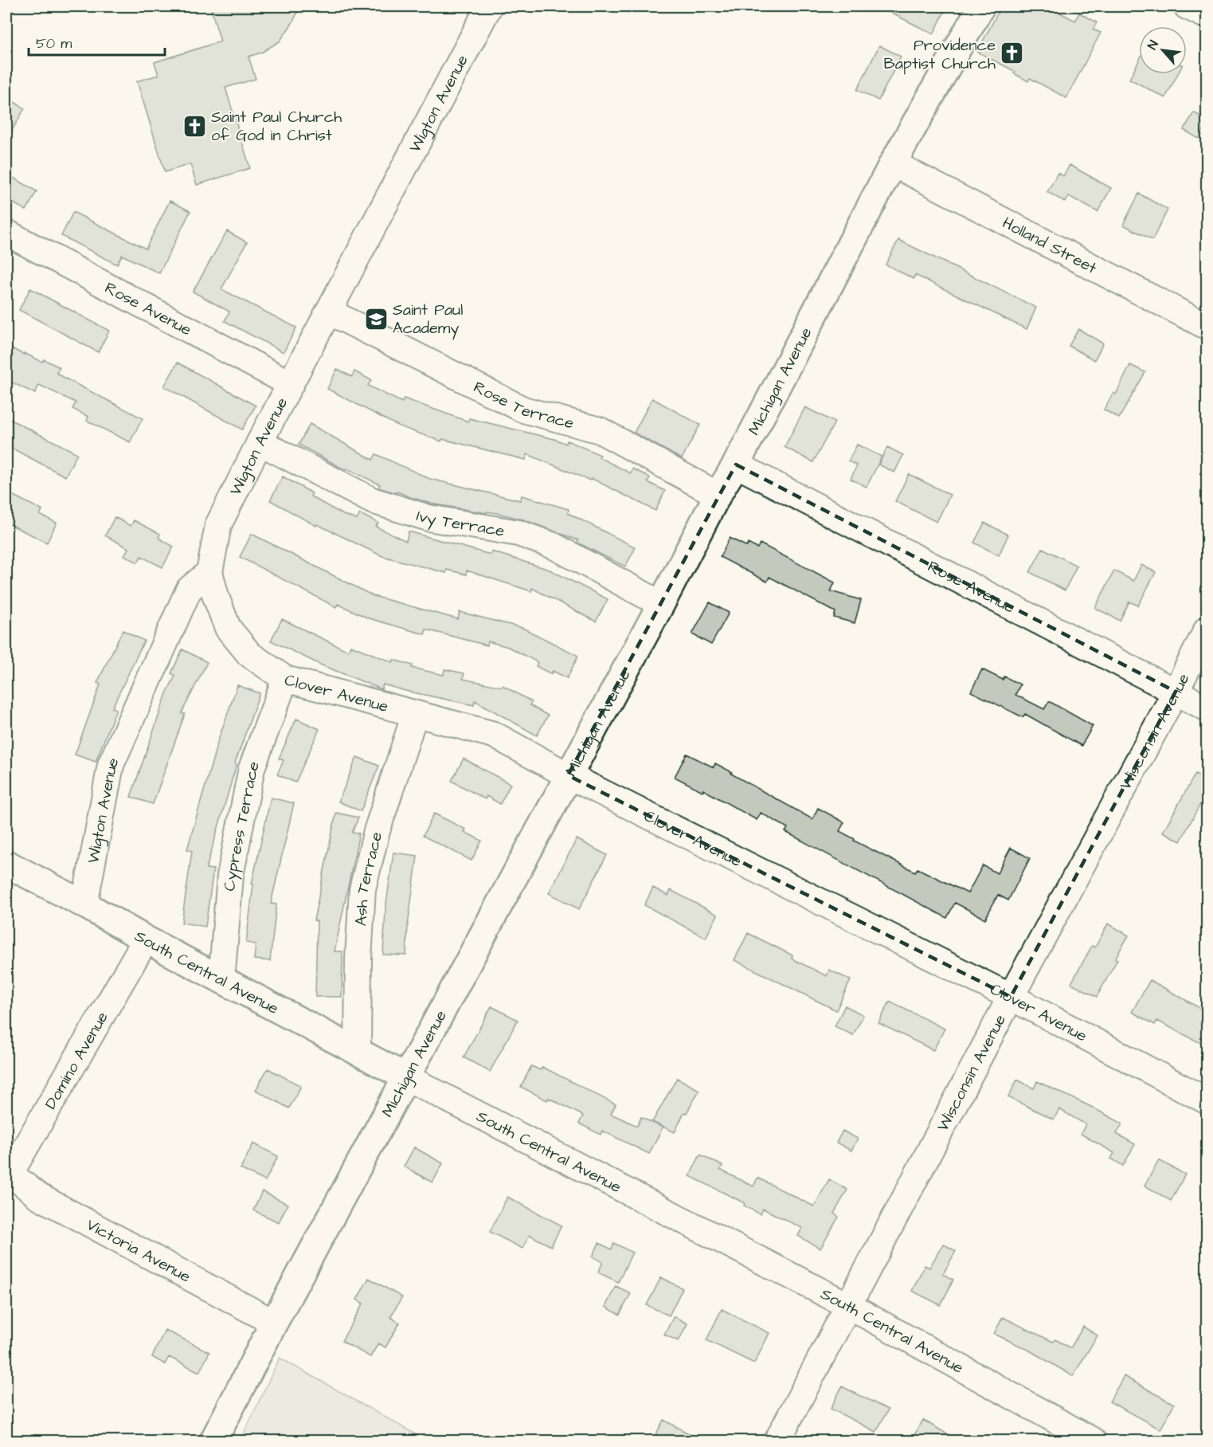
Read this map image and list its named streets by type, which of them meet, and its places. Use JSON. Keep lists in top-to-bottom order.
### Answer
{
  "streets": {
    "main road": ["Michigan Avenue", "South Central Avenue"],
    "street": [
      "Wigton Avenue",
      "Holland Street",
      "Rose Avenue",
      "Rose Terrace",
      "Ivy Terrace",
      "Clover Avenue",
      "Wisconsin Avenue",
      "Cypress Terrace",
      "Ash Terrace",
      "Domino Avenue",
      "Victoria Avenue"
    ]
  },
  "crossings": [
    ["Wigton Avenue", "Rose Avenue"],
    ["Wigton Avenue", "Rose Terrace"],
    ["Wigton Avenue", "Ivy Terrace"],
    ["Wigton Avenue", "Clover Avenue"],
    ["Wigton Avenue", "South Central Avenue"],
    ["Holland Street", "Michigan Avenue"],
    ["Rose Avenue", "Michigan Avenue"],
    ["Rose Avenue", "Wisconsin Avenue"],
    ["Michigan Avenue", "Rose Terrace"],
    ["Michigan Avenue", "Ivy Terrace"],
    ["Michigan Avenue", "Clover Avenue"],
    ["Michigan Avenue", "South Central Avenue"],
    ["Michigan Avenue", "Victoria Avenue"],
    ["Clover Avenue", "Wisconsin Avenue"],
    ["Clover Avenue", "Cypress Terrace"],
    ["Clover Avenue", "Ash Terrace"],
    ["Wisconsin Avenue", "South Central Avenue"],
    ["Cypress Terrace", "South Central Avenue"],
    ["Ash Terrace", "South Central Avenue"],
    ["South Central Avenue", "Domino Avenue"],
    ["Domino Avenue", "Victoria Avenue"]
  ],
  "places": {
    "church": ["Providence Baptist Church", "Saint Paul Church of God in Christ"],
    "school or university": ["Saint Paul Academy"]
  },
  "scale_bar": "50 m",
  "north": "top left"
}
